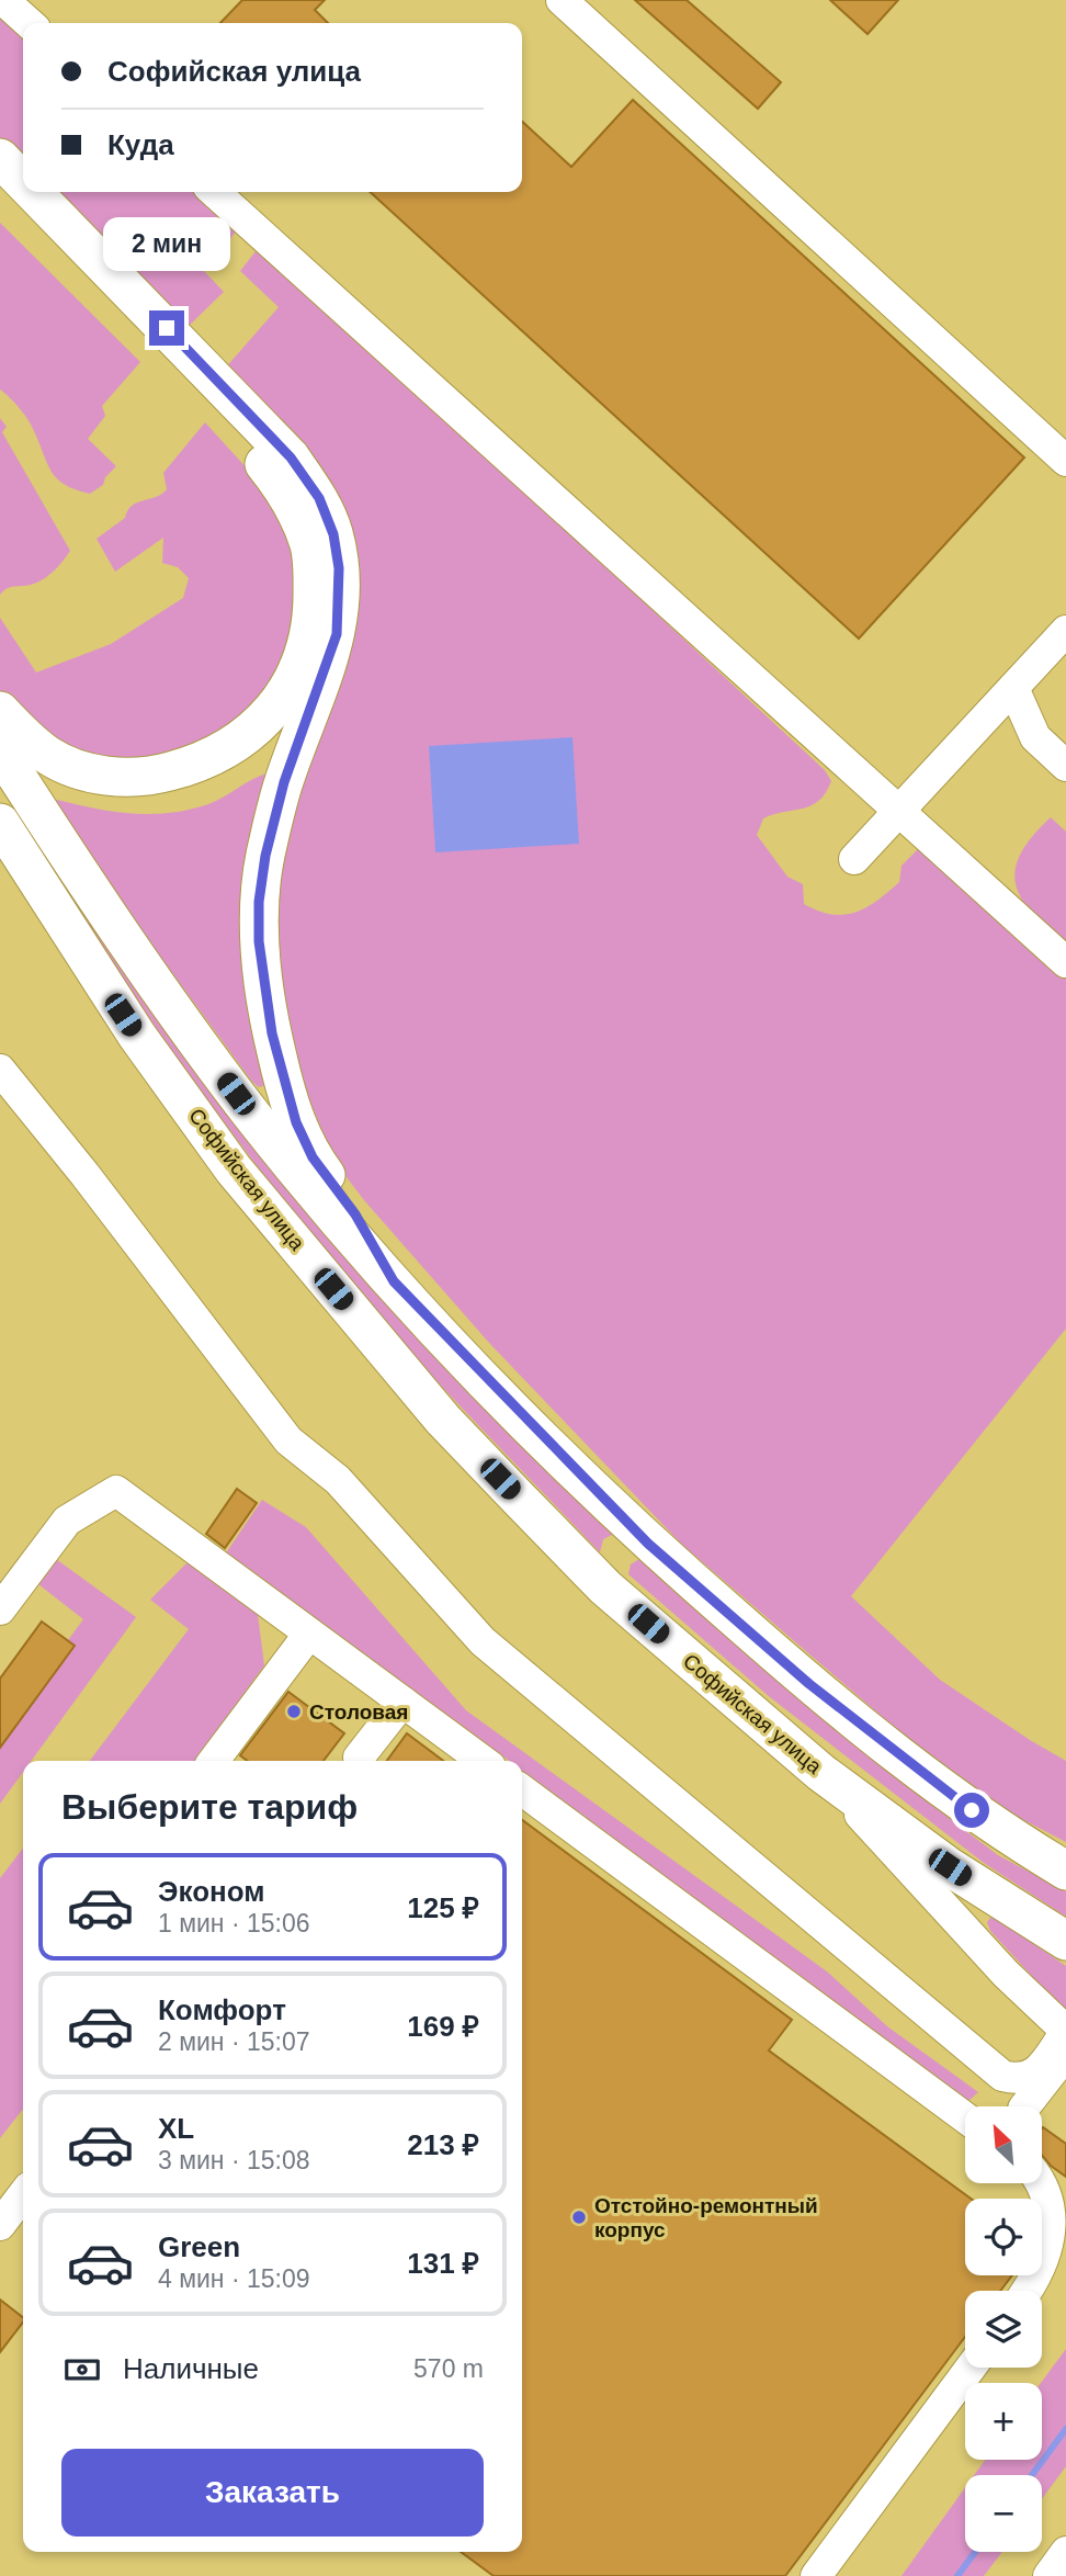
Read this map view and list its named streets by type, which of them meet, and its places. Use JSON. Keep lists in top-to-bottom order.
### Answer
{
  "streets": {
    "main road": ["Софийская улица"]
  },
  "places": ["Столовая", "Отстойно-ремонтный корпус"],
  "north": "top left",
  "page": {
    "banner": ["Софийская улица", "Куда"],
    "bubble": "2 мин",
    "heading": "Выберите тариф",
    "list": [
      {
        "name": "Эконом",
        "note": "1 мин · 15:06",
        "value": "125 ₽"
      },
      {
        "name": "Комфорт",
        "note": "2 мин · 15:07",
        "value": "169 ₽"
      },
      {
        "name": "XL",
        "note": "3 мин · 15:08",
        "value": "213 ₽"
      },
      {
        "name": "Green",
        "note": "4 мин · 15:09",
        "value": "131 ₽"
      }
    ],
    "map_buttons": ["+", "−"],
    "pay": ["Наличные", "570 m"],
    "buttons": "Заказать"
  }
}
